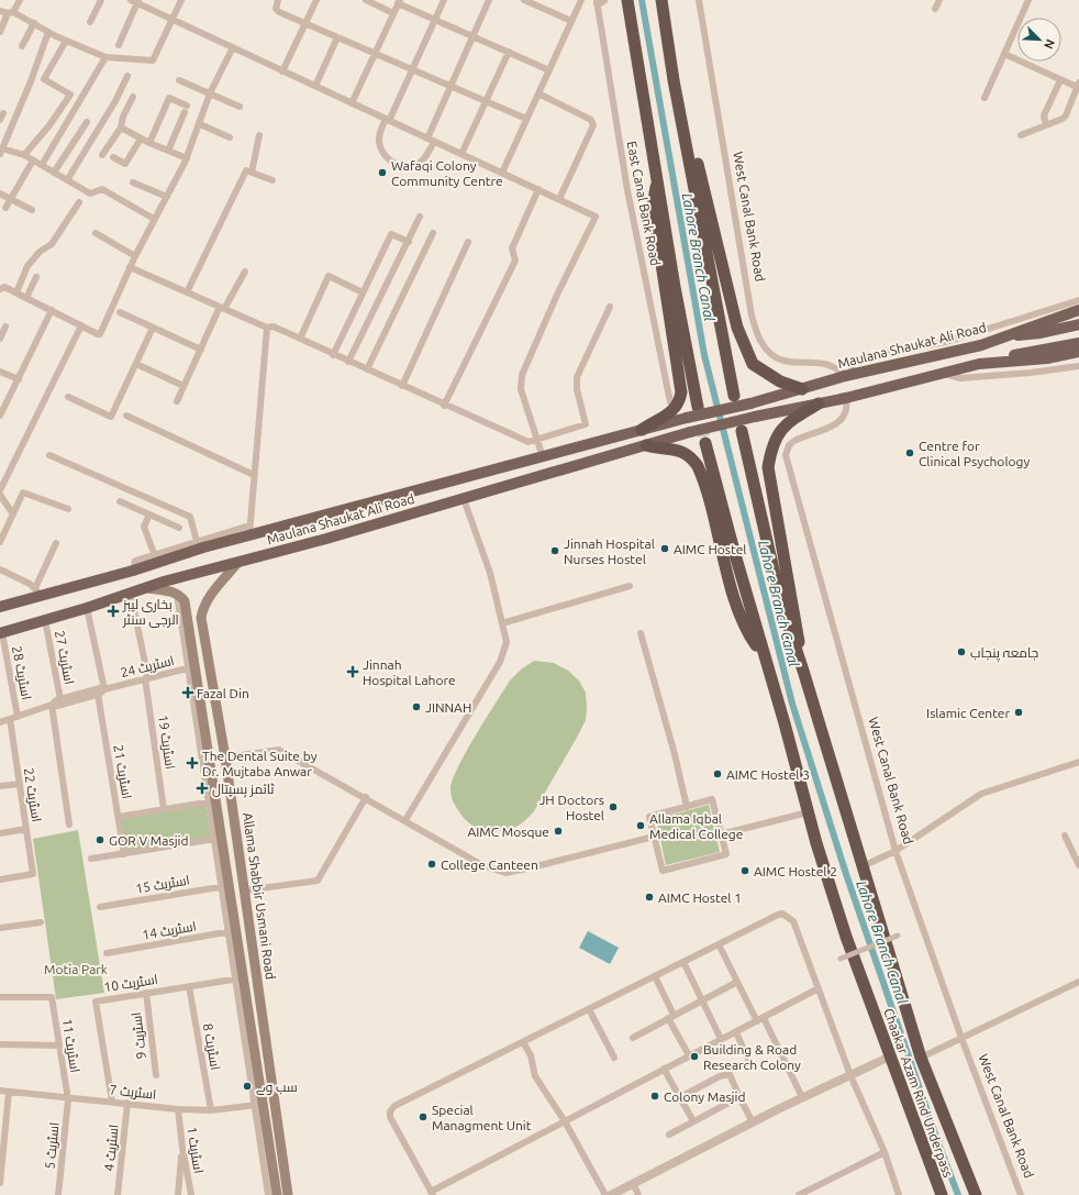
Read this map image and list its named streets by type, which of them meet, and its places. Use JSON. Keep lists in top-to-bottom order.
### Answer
{
  "streets": {
    "highway": ["Chaakar Azam Rind Underpass"],
    "main road": ["Maulana Shaukat Ali Road", "Allama Shabbir Usmani Road"],
    "street": [
      "East Canal Bank Road",
      "West Canal Bank Road",
      "اسٹریٹ 27",
      "اسٹریٹ 24",
      "اسٹریٹ 28",
      "اسٹریٹ 19",
      "اسٹریٹ 21",
      "اسٹریٹ 22",
      "اسٹریٹ 15",
      "اسٹریٹ 14",
      "اسٹریٹ 10",
      "اسٹریٹ 9",
      "اسٹریٹ 11",
      "اسٹریٹ 8",
      "اسٹریٹ 7",
      "اسٹریٹ 5",
      "اسٹریٹ 4",
      "اسٹریٹ 1"
    ]
  },
  "crossings": [
    ["West Canal Bank Road", "Maulana Shaukat Ali Road"],
    ["Maulana Shaukat Ali Road", "اسٹریٹ 27"],
    ["Maulana Shaukat Ali Road", "اسٹریٹ 28"],
    ["Maulana Shaukat Ali Road", "اسٹریٹ 19"],
    ["Maulana Shaukat Ali Road", "Allama Shabbir Usmani Road"],
    ["اسٹریٹ 27", "اسٹریٹ 24"],
    ["اسٹریٹ 24", "اسٹریٹ 28"],
    ["اسٹریٹ 24", "اسٹریٹ 19"],
    ["اسٹریٹ 24", "اسٹریٹ 21"],
    ["اسٹریٹ 24", "اسٹریٹ 22"],
    ["اسٹریٹ 24", "Allama Shabbir Usmani Road"],
    ["اسٹریٹ 15", "Allama Shabbir Usmani Road"],
    ["Allama Shabbir Usmani Road", "اسٹریٹ 14"],
    ["Allama Shabbir Usmani Road", "اسٹریٹ 10"],
    ["Allama Shabbir Usmani Road", "اسٹریٹ 7"],
    ["اسٹریٹ 10", "اسٹریٹ 9"],
    ["اسٹریٹ 10", "اسٹریٹ 8"],
    ["اسٹریٹ 10", "اسٹریٹ 7"],
    ["اسٹریٹ 11", "اسٹریٹ 7"],
    ["اسٹریٹ 11", "اسٹریٹ 5"],
    ["اسٹریٹ 8", "اسٹریٹ 7"],
    ["اسٹریٹ 7", "اسٹریٹ 5"],
    ["اسٹریٹ 7", "اسٹریٹ 4"],
    ["اسٹریٹ 7", "اسٹریٹ 1"]
  ],
  "water": ["Lahore Branch Canal"],
  "parks": ["Motia Park"],
  "places": {
    "other": [
      "Wafaqi Colony Community Centre",
      "Centre for Clinical Psychology",
      "AIMC Hostel",
      "Jinnah Hospital Nurses Hostel",
      "جامعہ پنجاب",
      "JINNAH",
      "Islamic Center",
      "AIMC Hostel 3",
      "JH Doctors Hostel",
      "Allama Iqbal Medical College",
      "AIMC Mosque",
      "GOR V Masjid",
      "College Canteen",
      "AIMC Hostel 2",
      "AIMC Hostel 1",
      "Building & Road Research Colony",
      "سب وے",
      "Colony Masjid",
      "Special Managment Unit"
    ],
    "health": [
      "بخاری لیبز الرجی سنٹر",
      "Jinnah Hospital Lahore",
      "Fazal Din",
      "The Dental Suite by Dr. Mujtaba Anwar",
      "ٹائمز ہسپتال"
    ]
  },
  "north": "bottom right"
}
